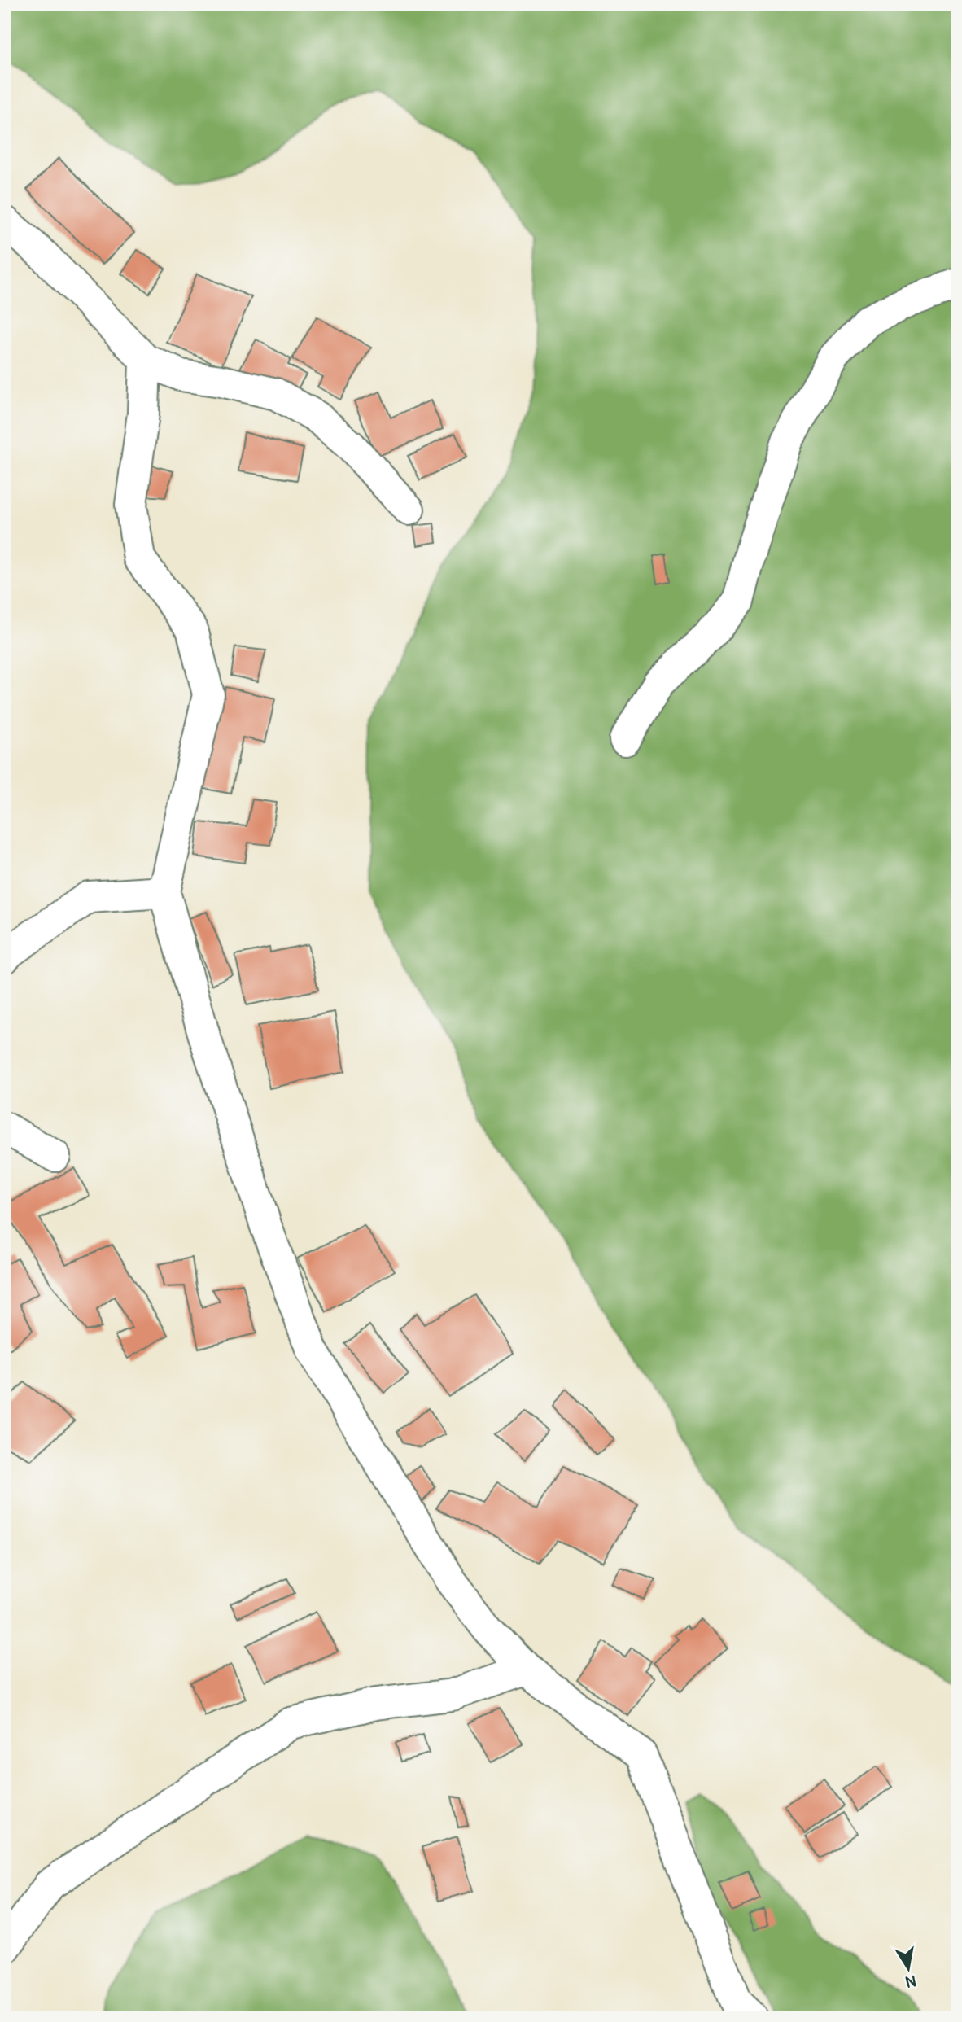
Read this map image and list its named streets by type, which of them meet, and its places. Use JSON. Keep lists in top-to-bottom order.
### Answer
{
  "north": "bottom"
}
